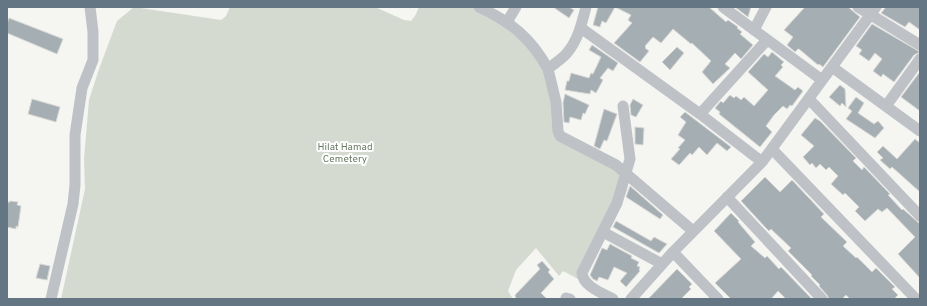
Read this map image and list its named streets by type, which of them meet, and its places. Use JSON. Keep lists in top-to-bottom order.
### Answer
{
  "parks": ["Hilat Hamad Cemetery"]
}
